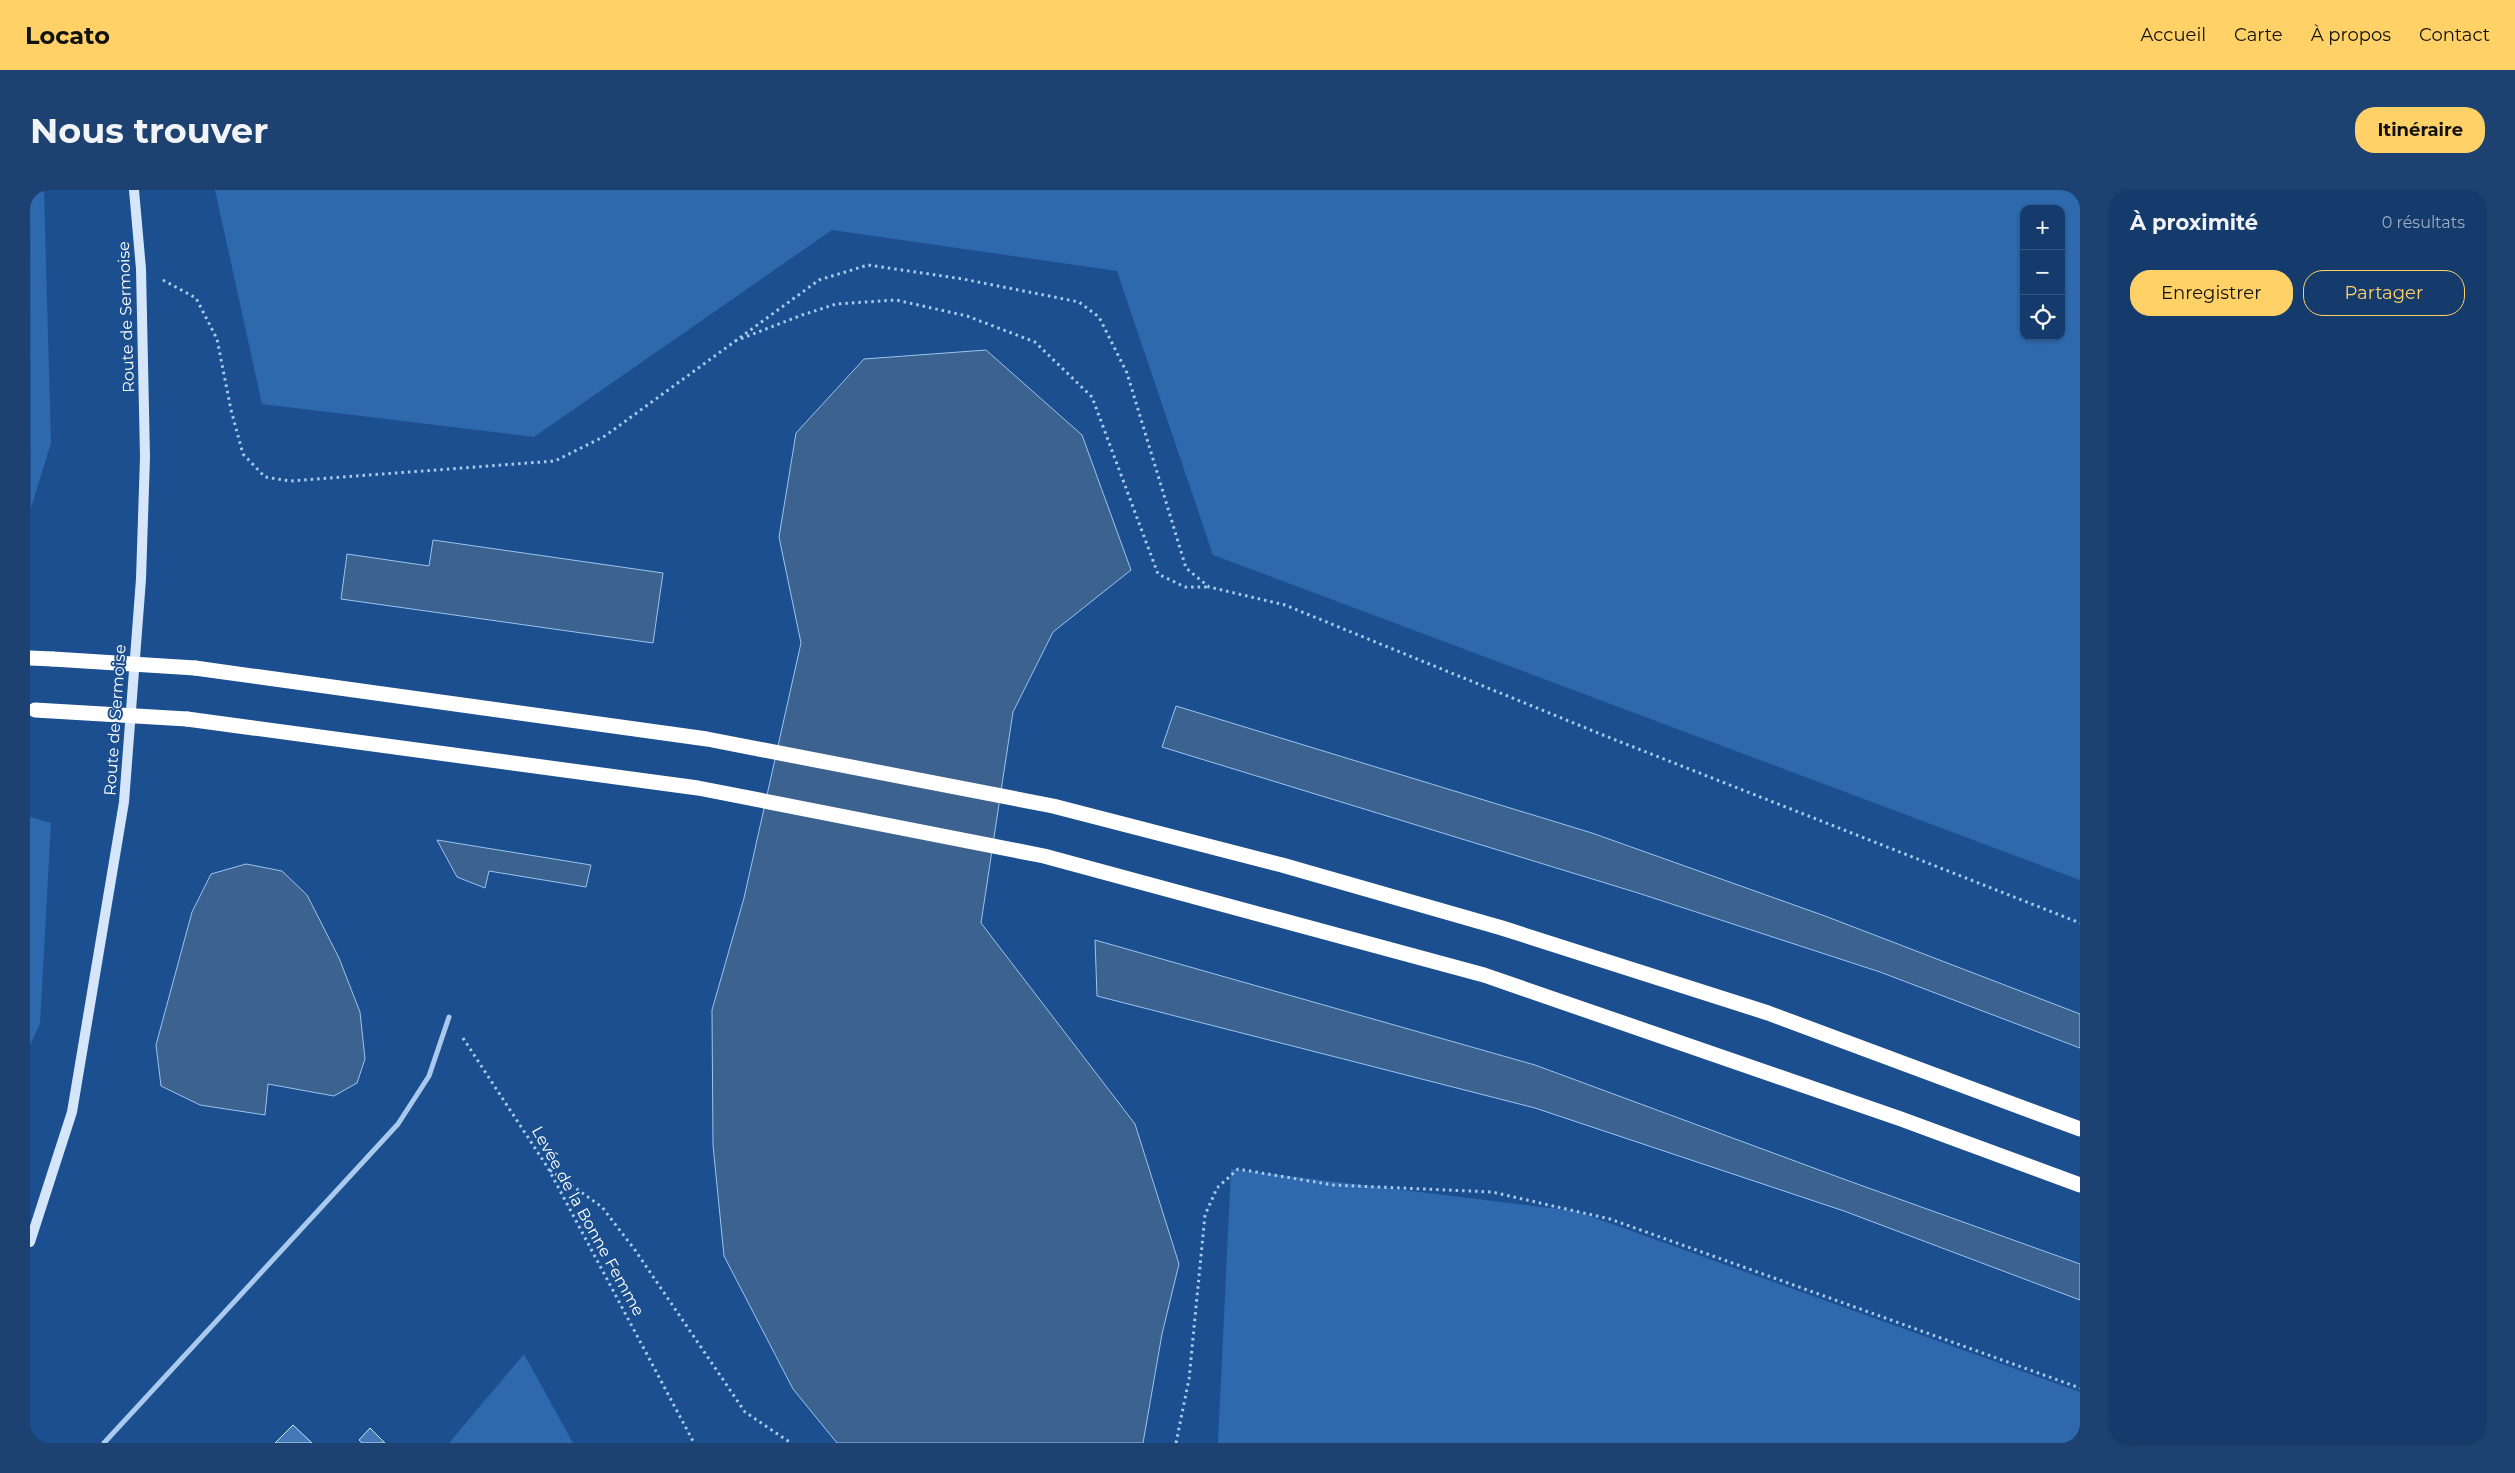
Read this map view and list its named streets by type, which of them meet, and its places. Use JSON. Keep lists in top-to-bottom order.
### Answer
{
  "streets": {
    "main road": ["Route de Sermoise"],
    "path": ["Levée de la Bonne Femme"]
  },
  "page": {
    "header": "Locato",
    "nav": [
      "Accueil",
      "Carte",
      "À propos",
      "Contact"
    ],
    "buttons": [
      "Itinéraire",
      ["Enregistrer", "Partager"]
    ],
    "title": "Nous trouver",
    "heading": ["À proximité", "0 résultats"],
    "map_buttons": ["+", "−"]
  }
}
